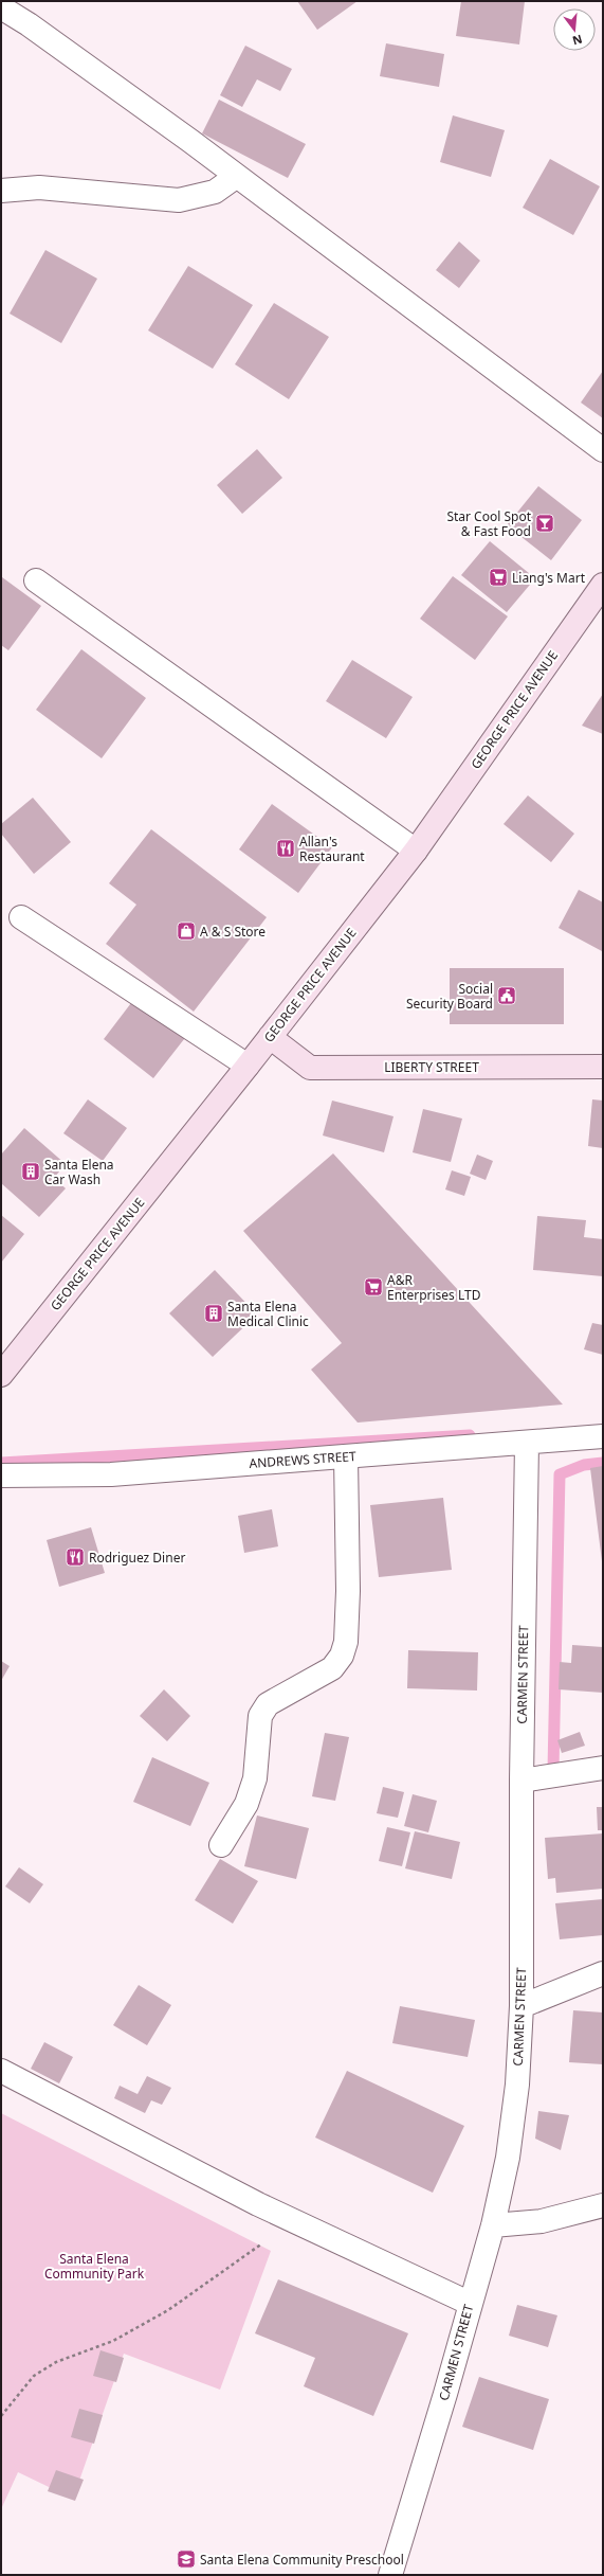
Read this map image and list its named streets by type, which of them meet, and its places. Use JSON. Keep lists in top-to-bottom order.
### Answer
{
  "streets": {
    "main road": ["GEORGE PRICE AVENUE", "LIBERTY STREET"],
    "street": ["ANDREWS STREET", "CARMEN STREET"]
  },
  "crossings": [
    ["GEORGE PRICE AVENUE", "LIBERTY STREET"],
    ["ANDREWS STREET", "CARMEN STREET"]
  ],
  "parks": ["Santa Elena Community Park"],
  "places": {
    "bar": ["Star Cool Spot & Fast Food"],
    "supermarket": ["Liang's Mart", "A&R Enterprises LTD"],
    "restaurant": ["Allan's Restaurant", "Rodriguez Diner"],
    "shop": ["A & S Store"],
    "public building": ["Social Security Board"],
    "building": ["Santa Elena Car Wash", "Santa Elena Medical Clinic"],
    "school or university": ["Santa Elena Community Preschool"]
  },
  "north": "bottom"
}
